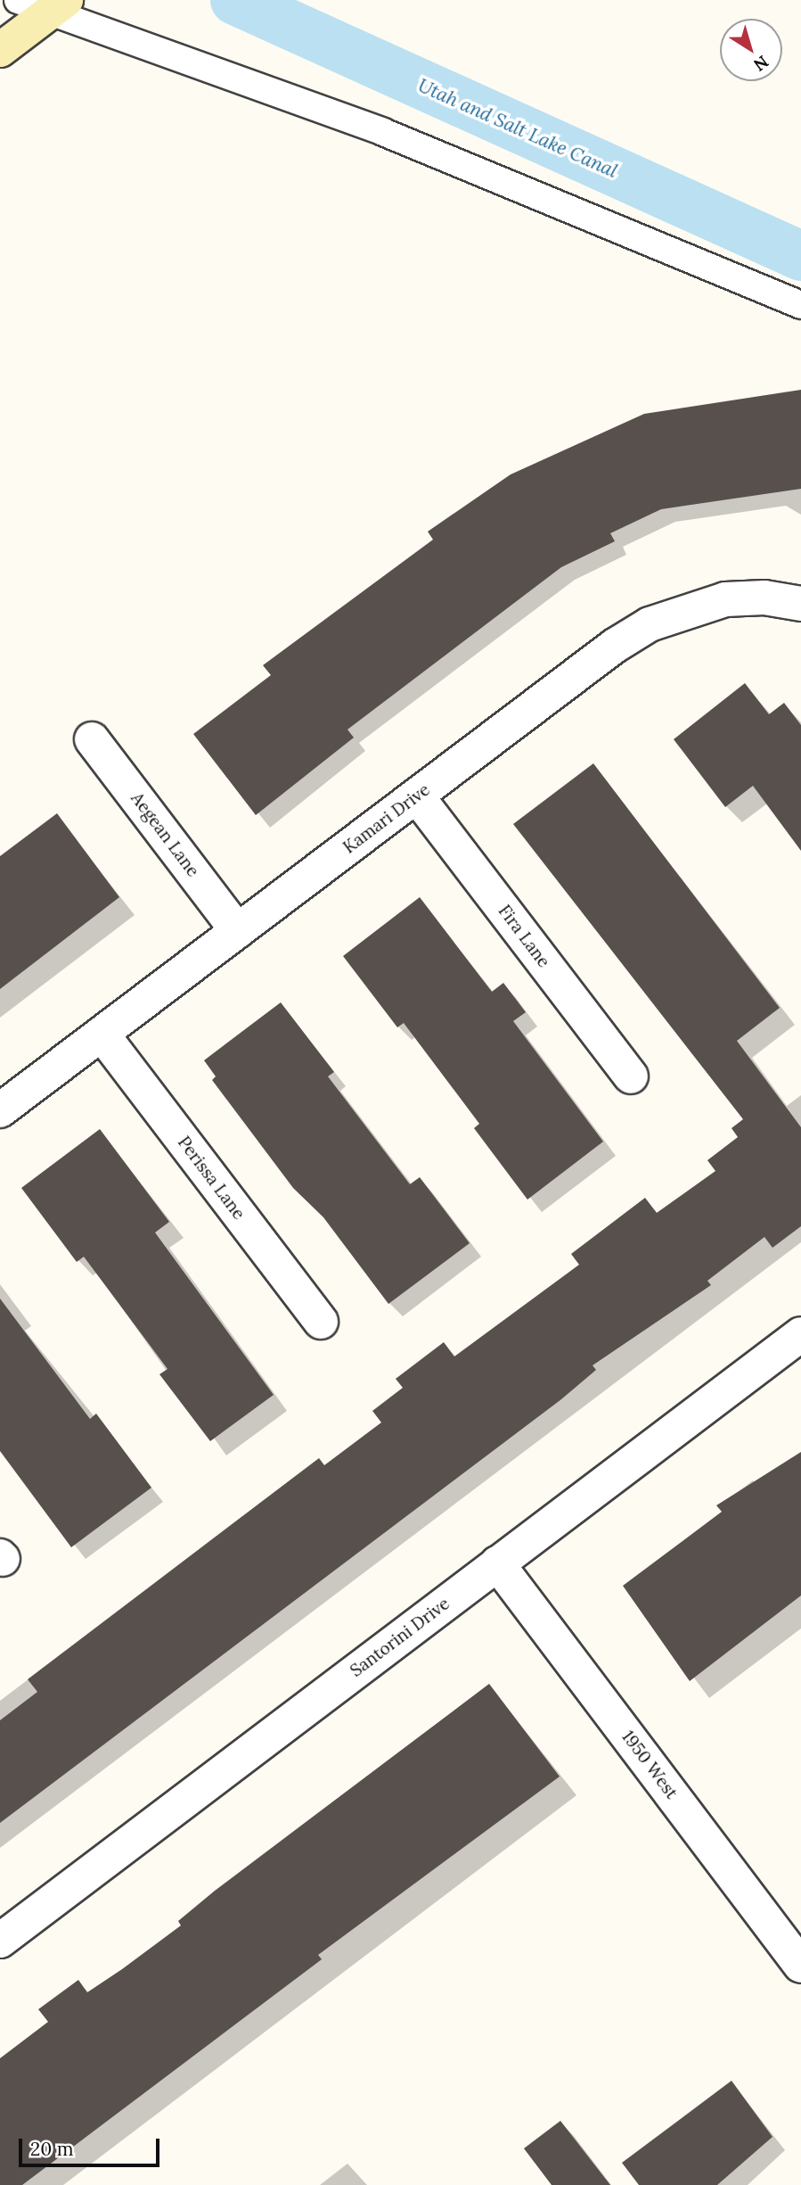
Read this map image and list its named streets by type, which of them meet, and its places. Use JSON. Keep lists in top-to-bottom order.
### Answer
{
  "streets": {
    "street": [
      "Kamari Drive",
      "Aegean Lane",
      "Fira Lane",
      "Perissa Lane",
      "Santorini Drive",
      "1950 West"
    ]
  },
  "crossings": [
    ["Kamari Drive", "Aegean Lane"],
    ["Kamari Drive", "Fira Lane"],
    ["Kamari Drive", "Perissa Lane"],
    ["Santorini Drive", "1950 West"]
  ],
  "water": ["Utah and Salt Lake Canal"],
  "scale_bar": "20 m",
  "north": "bottom right"
}
